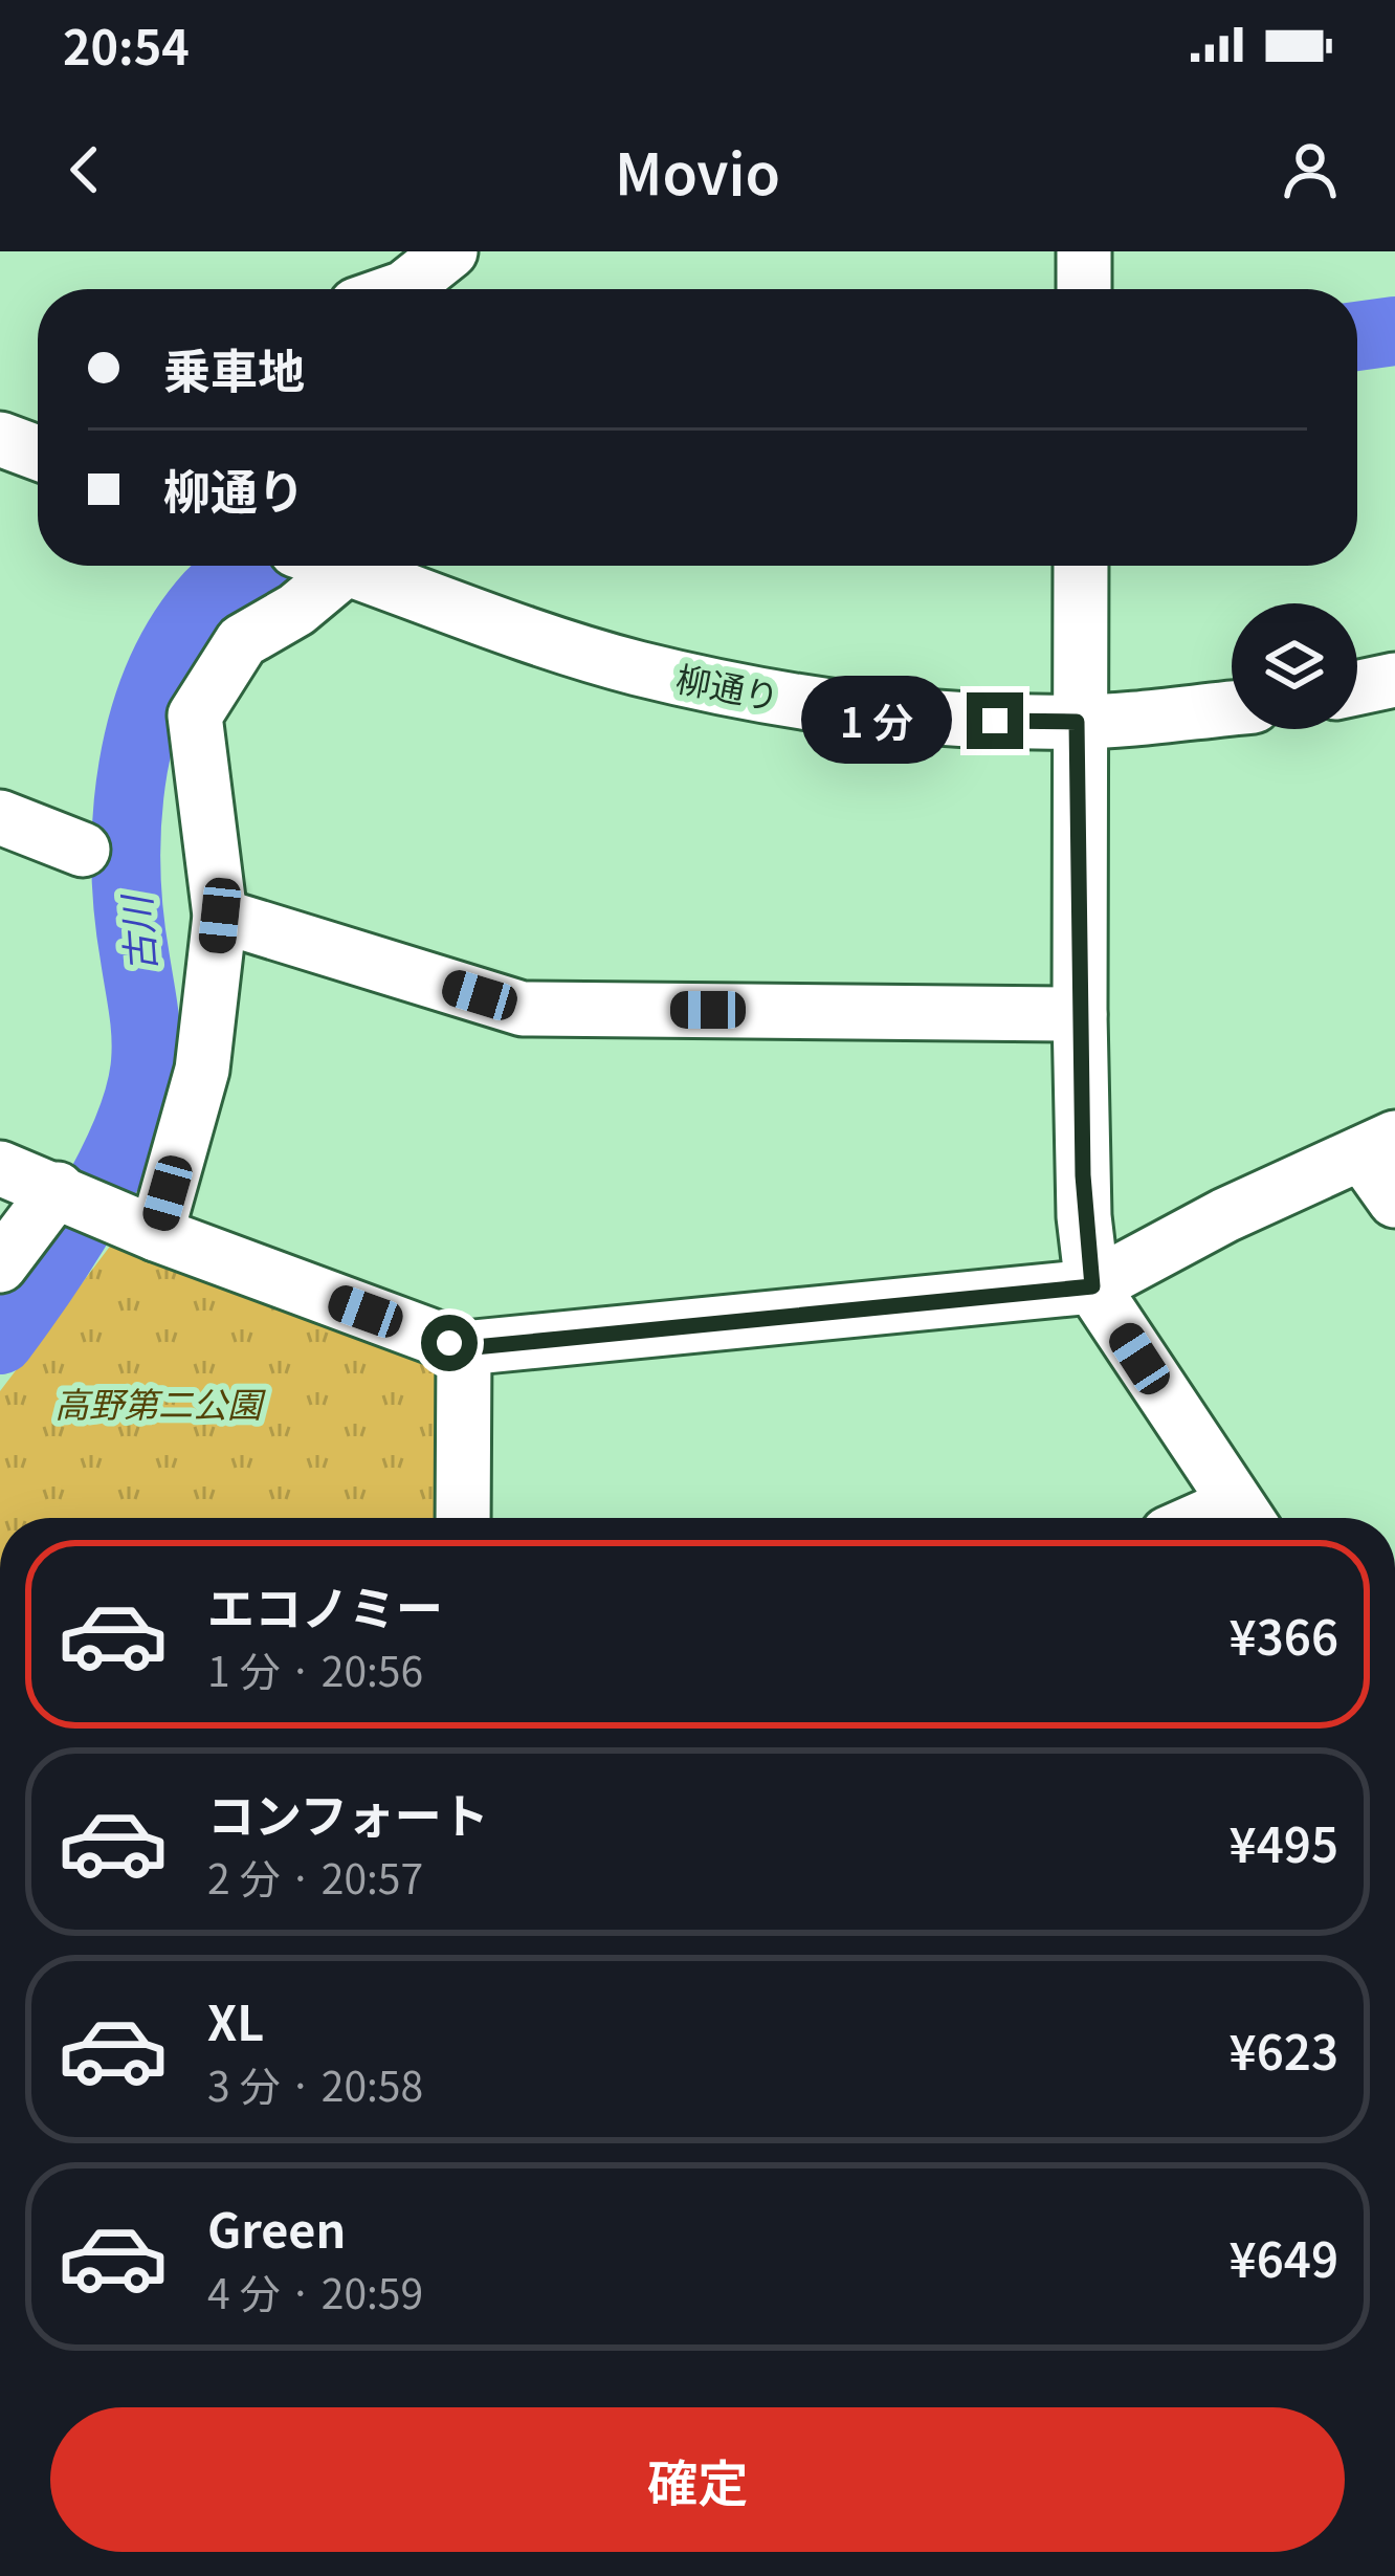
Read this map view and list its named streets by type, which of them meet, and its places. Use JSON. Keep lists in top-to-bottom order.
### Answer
{
  "streets": {
    "street": ["柳通り"]
  },
  "water": ["古川"],
  "parks": ["高野第二公園"],
  "page": {
    "status": "20:54",
    "header": "Movio",
    "banner": ["乗車地", "柳通り"],
    "bubble": "1 分",
    "list": [
      {
        "name": "エコノミー",
        "note": "1 分 · 20:56",
        "value": "¥366"
      },
      {
        "name": "コンフォート",
        "note": "2 分 · 20:57",
        "value": "¥495"
      },
      {
        "name": "XL",
        "note": "3 分 · 20:58",
        "value": "¥623"
      },
      {
        "name": "Green",
        "note": "4 分 · 20:59",
        "value": "¥649"
      }
    ],
    "buttons": "確定"
  }
}
